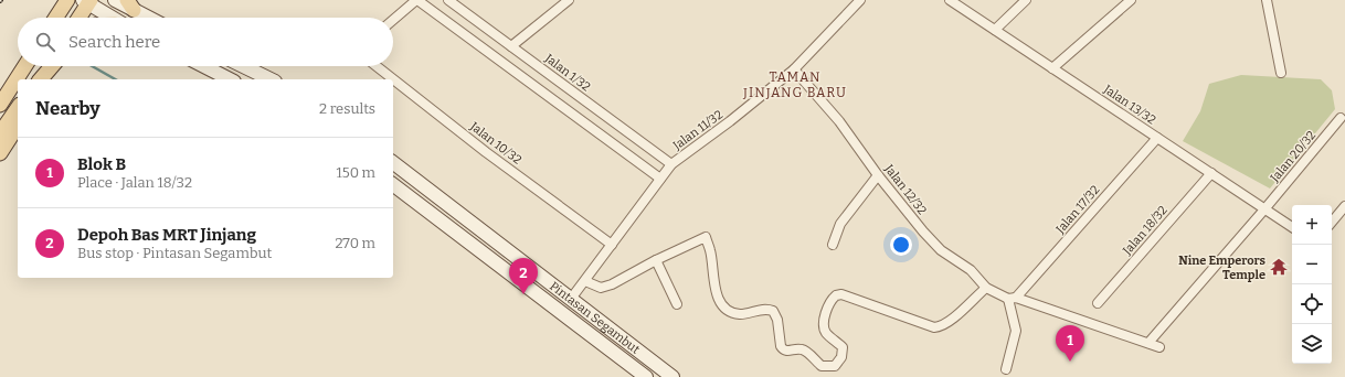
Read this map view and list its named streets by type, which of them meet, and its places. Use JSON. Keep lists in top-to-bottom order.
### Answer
{
  "streets": {
    "main road": ["Pintasan Segambut"],
    "street": [
      "Jalan 1/32",
      "Jalan 13/32",
      "Jalan 11/32",
      "Jalan 10/32",
      "Jalan 20/32",
      "Jalan 12/32",
      "Jalan 17/32",
      "Jalan 18/32"
    ]
  },
  "crossings": [
    ["Jalan 1/32", "Jalan 11/32"],
    ["Jalan 13/32", "Jalan 20/32"],
    ["Jalan 13/32", "Jalan 17/32"],
    ["Jalan 13/32", "Jalan 18/32"],
    ["Jalan 11/32", "Jalan 10/32"],
    ["Jalan 11/32", "Jalan 12/32"],
    ["Jalan 11/32", "Pintasan Segambut"],
    ["Jalan 20/32", "Jalan 12/32"],
    ["Jalan 12/32", "Jalan 17/32"]
  ],
  "districts": ["TAMAN JINJANG BARU"],
  "places": {
    "temple": ["Nine Emperors Temple"]
  },
  "page": {
    "search": "Search here",
    "heading": ["Nearby", "2 results"],
    "list": [
      {
        "mark": "1",
        "name": "Blok B",
        "note": "Place · Jalan 18/32",
        "value": "150 m"
      },
      {
        "mark": "2",
        "name": "Depoh Bas MRT Jinjang",
        "note": "Bus stop · Pintasan Segambut",
        "value": "270 m"
      }
    ],
    "map_buttons": ["+", "−"],
    "pins": ["2", "1"]
  }
}
